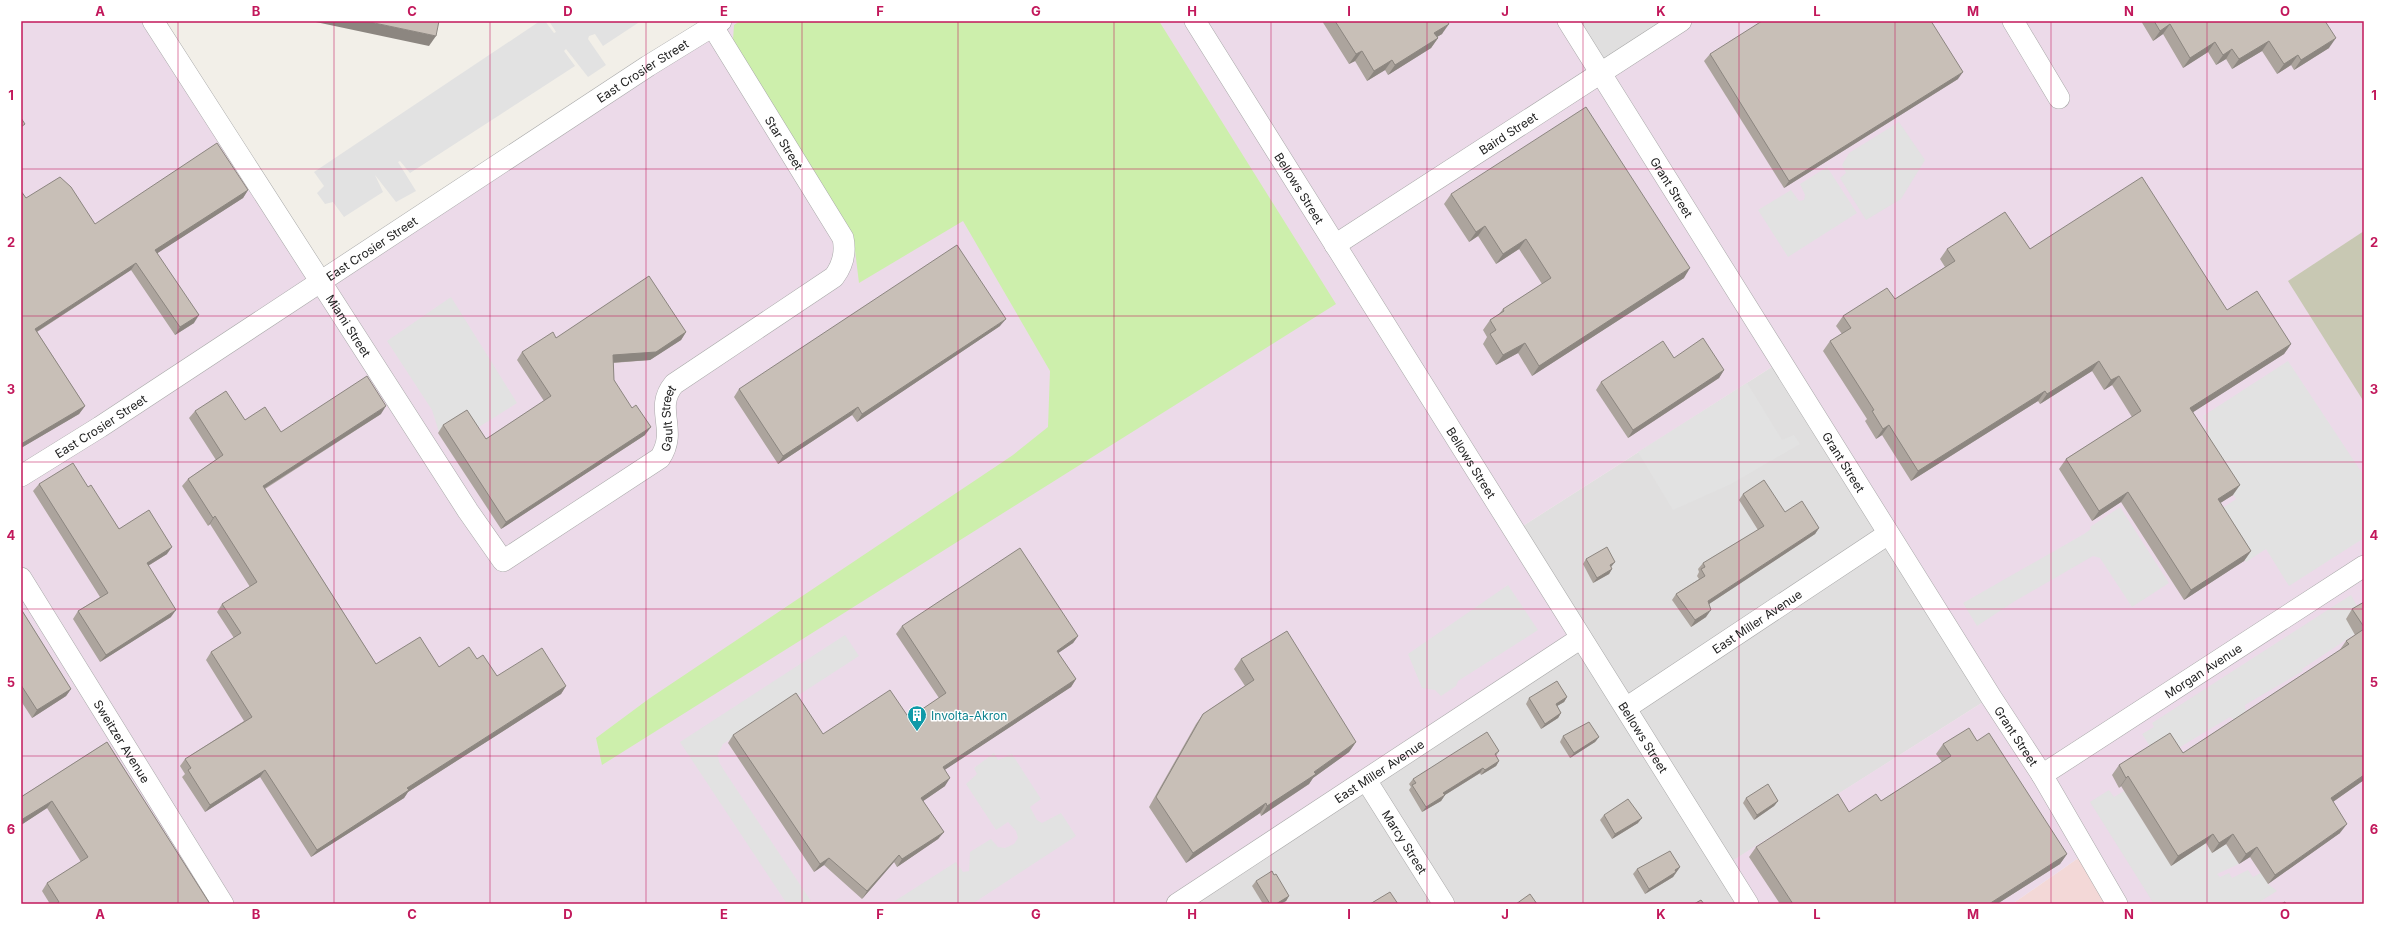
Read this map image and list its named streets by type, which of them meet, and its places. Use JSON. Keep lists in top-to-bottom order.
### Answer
{
  "streets": {
    "street": [
      "East Crosier Street",
      "Baird Street",
      "Star Street",
      "Grant Street",
      "Bellows Street",
      "Miami Street",
      "Gault Street",
      "East Miller Avenue",
      "Morgan Avenue",
      "Sweitzer Avenue",
      "Marcy Street"
    ]
  },
  "crossings": [
    ["East Crosier Street", "Star Street"],
    ["East Crosier Street", "Miami Street"],
    ["Baird Street", "Grant Street"],
    ["Baird Street", "Bellows Street"],
    ["Star Street", "Gault Street"],
    ["Grant Street", "East Miller Avenue"],
    ["Grant Street", "Morgan Avenue"],
    ["Bellows Street", "East Miller Avenue"],
    ["Miami Street", "Gault Street"],
    ["East Miller Avenue", "Marcy Street"]
  ],
  "places": {
    "building": ["Involta-Akron"]
  },
  "grid": {
    "columns": [
      "A",
      "B",
      "C",
      "D",
      "E",
      "F",
      "G",
      "H",
      "I",
      "J",
      "K",
      "L",
      "M",
      "N",
      "O"
    ],
    "rows": [
      "1",
      "2",
      "3",
      "4",
      "5",
      "6"
    ]
  }
}
